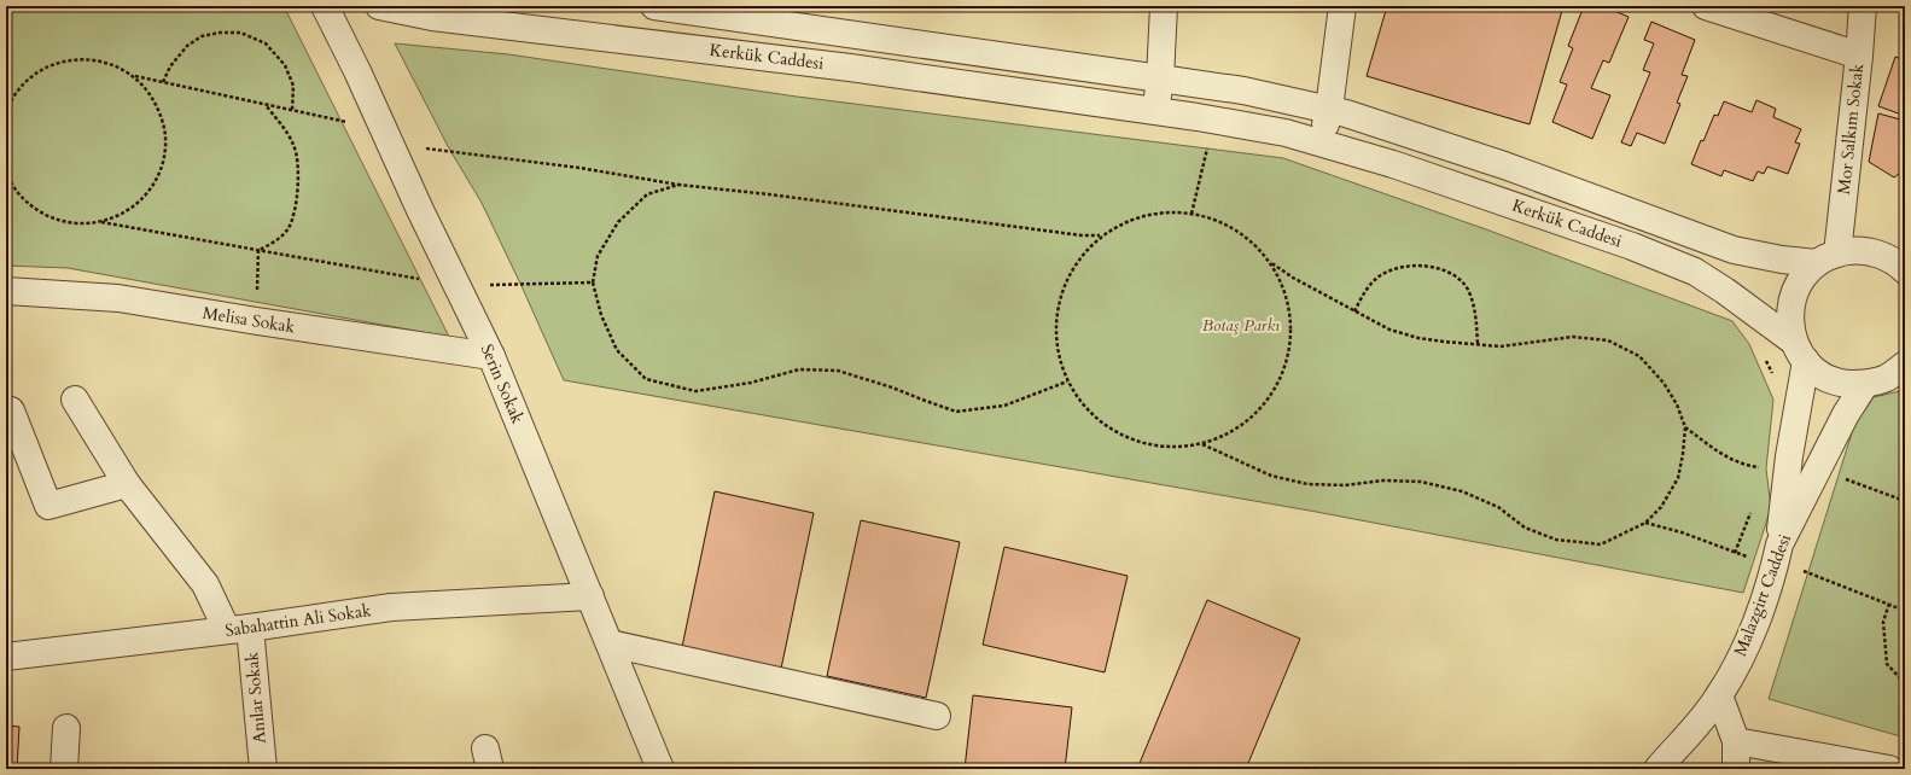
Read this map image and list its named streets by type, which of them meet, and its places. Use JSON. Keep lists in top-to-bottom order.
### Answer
{
  "streets": {
    "street": [
      "Kerkük Caddesi",
      "Mor Salkım Sokak",
      "Melisa Sokak",
      "Serin Sokak",
      "Malazgirt Caddesi",
      "Sabahattin Ali Sokak",
      "Anılar Sokak"
    ]
  },
  "crossings": [
    ["Kerkük Caddesi", "Mor Salkım Sokak"],
    ["Kerkük Caddesi", "Malazgirt Caddesi"],
    ["Melisa Sokak", "Serin Sokak"],
    ["Serin Sokak", "Sabahattin Ali Sokak"],
    ["Sabahattin Ali Sokak", "Anılar Sokak"]
  ],
  "parks": ["Botaş Parkı"]
}
